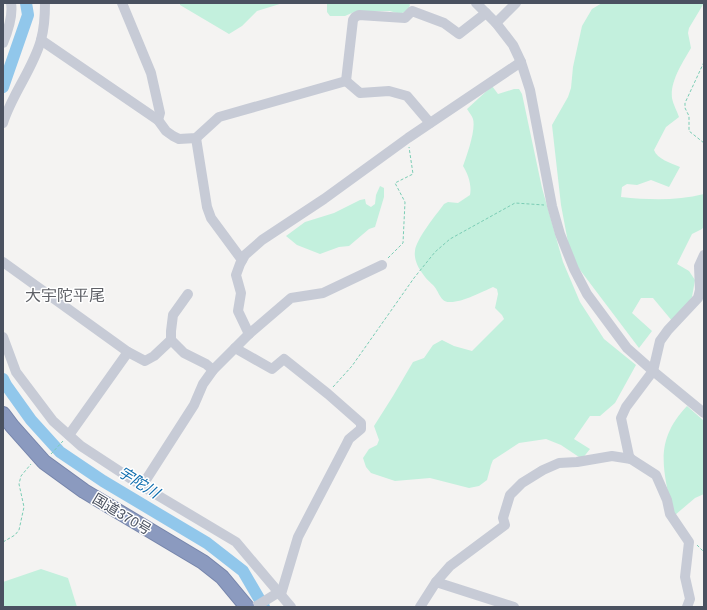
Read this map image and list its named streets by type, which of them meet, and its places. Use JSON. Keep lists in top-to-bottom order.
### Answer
{
  "streets": {
    "highway": ["国道370号"]
  },
  "districts": ["大宇陀平尾"],
  "water": ["宇陀川"]
}
